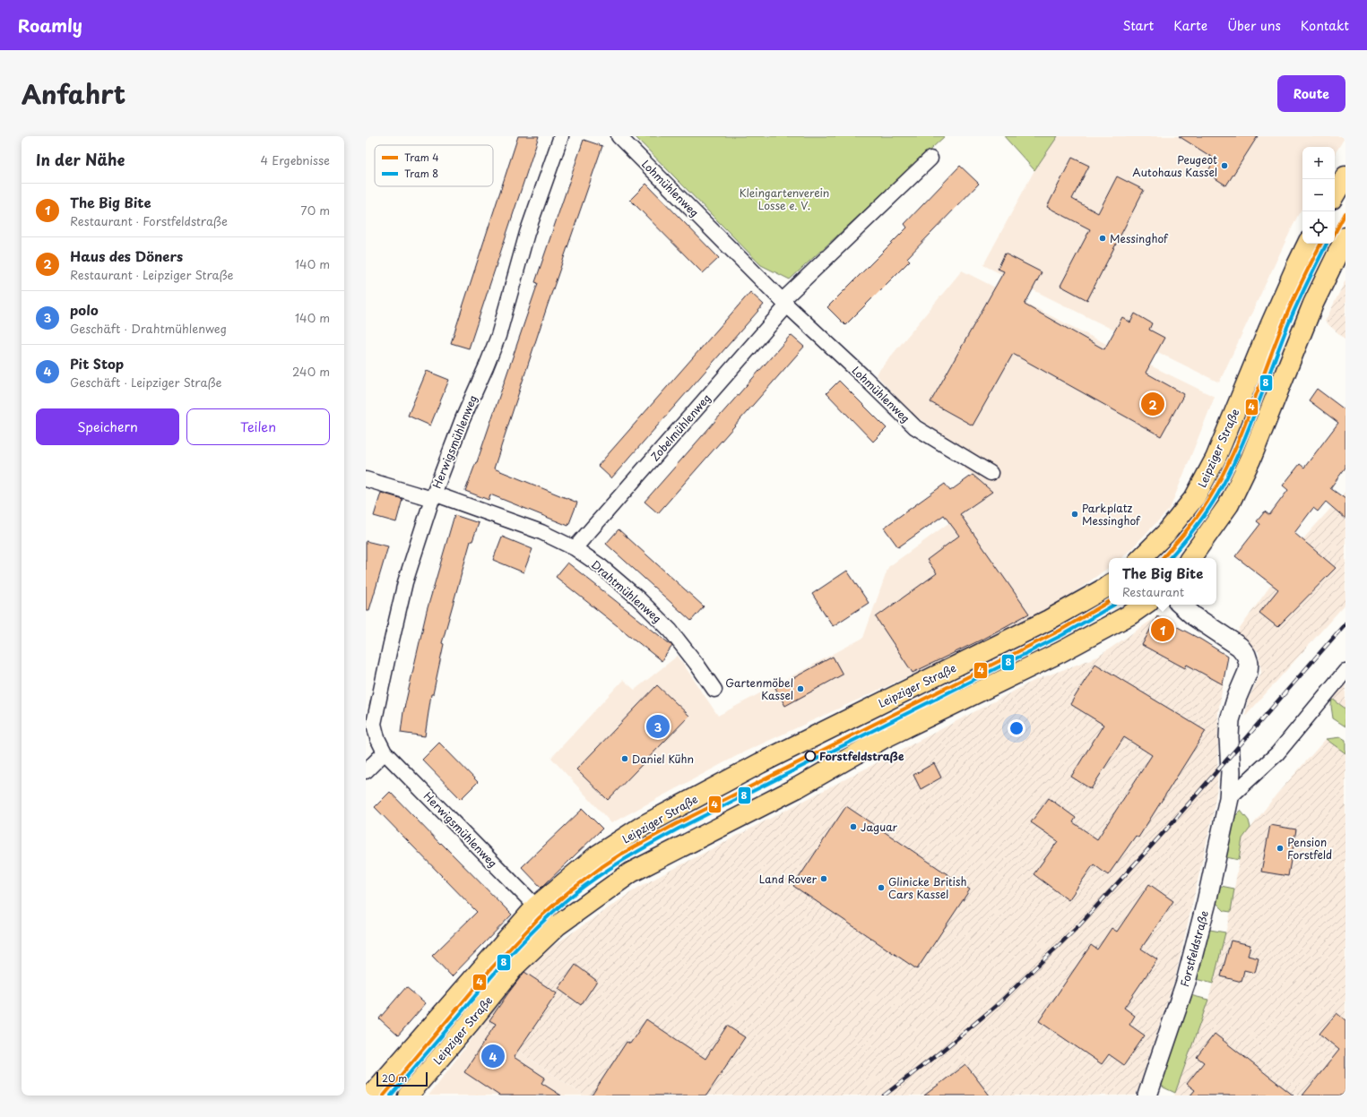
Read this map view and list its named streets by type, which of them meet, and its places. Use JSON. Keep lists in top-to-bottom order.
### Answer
{
  "streets": {
    "main road": ["Leipziger Straße"],
    "street": [
      "Lohmühlenweg",
      "Zobelmühlenweg",
      "Herwigsmühlenweg",
      "Drahtmühlenweg",
      "Forstfeldstraße"
    ]
  },
  "crossings": [
    ["Lohmühlenweg", "Zobelmühlenweg"],
    ["Zobelmühlenweg", "Drahtmühlenweg"],
    ["Herwigsmühlenweg", "Leipziger Straße"],
    ["Herwigsmühlenweg", "Drahtmühlenweg"]
  ],
  "parks": ["Kleingartenverein Losse e. V."],
  "places": [
    "Peugeot Autohaus Kassel",
    "Messinghof",
    "Parkplatz Messinghof",
    "Gartenmöbel Kassel",
    "Forstfeldstraße",
    "Daniel Kühn",
    "Jaguar",
    "Pension Forstfeld",
    "Land Rover",
    "Glinicke British Cars Kassel"
  ],
  "lines": ["tram line 4", "tram line 8"],
  "legend": ["Tram 4", "Tram 8"],
  "scale_bar": "20 m",
  "page": {
    "header": "Roamly",
    "nav": [
      "Start",
      "Karte",
      "Über uns",
      "Kontakt"
    ],
    "title": "Anfahrt",
    "buttons": [
      "Route",
      ["Speichern", "Teilen"]
    ],
    "heading": ["In der Nähe", "4 Ergebnisse"],
    "map_buttons": ["+", "−"],
    "list": [
      {
        "mark": "1",
        "name": "The Big Bite",
        "note": "Restaurant · Forstfeldstraße",
        "value": "70 m"
      },
      {
        "mark": "2",
        "name": "Haus des Döners",
        "note": "Restaurant · Leipziger Straße",
        "value": "140 m"
      },
      {
        "mark": "3",
        "name": "polo",
        "note": "Geschäft · Drahtmühlenweg",
        "value": "140 m"
      },
      {
        "mark": "4",
        "name": "Pit Stop",
        "note": "Geschäft · Leipziger Straße",
        "value": "240 m"
      }
    ],
    "pins": [
      "2",
      "1",
      "3",
      "4"
    ],
    "popup": ["The Big Bite", "Restaurant"],
    "scale": "20 m"
  }
}
